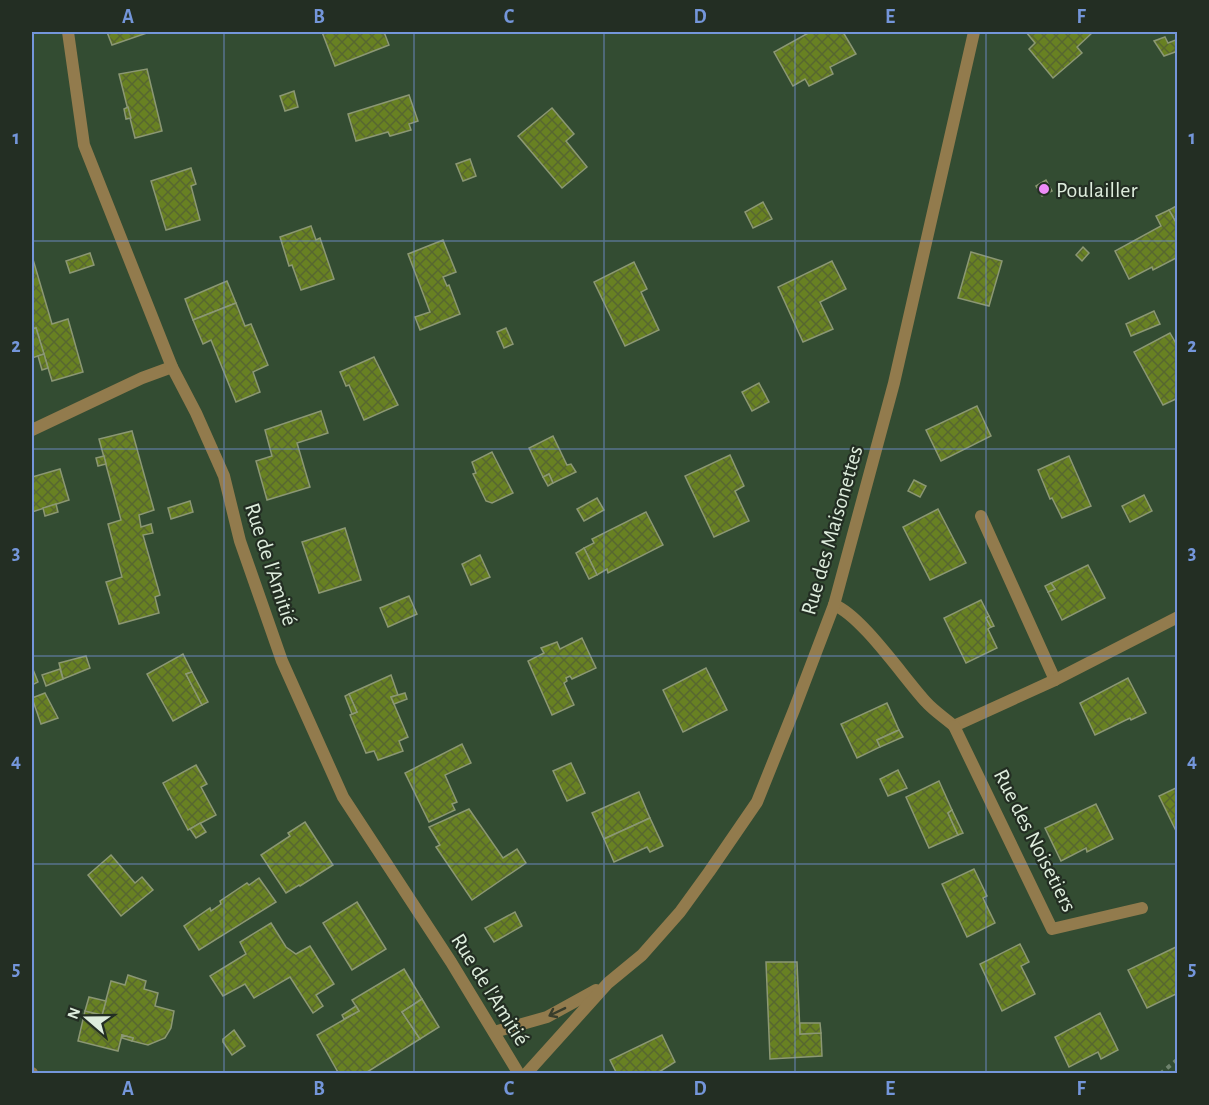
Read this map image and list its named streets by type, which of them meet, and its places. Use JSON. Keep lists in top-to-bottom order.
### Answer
{
  "streets": {
    "street": ["Rue des Maisonettes", "Rue de l'Amitié", "Rue des Noisetiers"]
  },
  "crossings": [
    ["Rue des Maisonettes", "Rue de l'Amitié"],
    ["Rue des Maisonettes", "Rue des Noisetiers"]
  ],
  "places": ["Poulailler"],
  "north": "left",
  "grid": {
    "columns": [
      "A",
      "B",
      "C",
      "D",
      "E",
      "F"
    ],
    "rows": [
      "1",
      "2",
      "3",
      "4",
      "5"
    ]
  }
}
